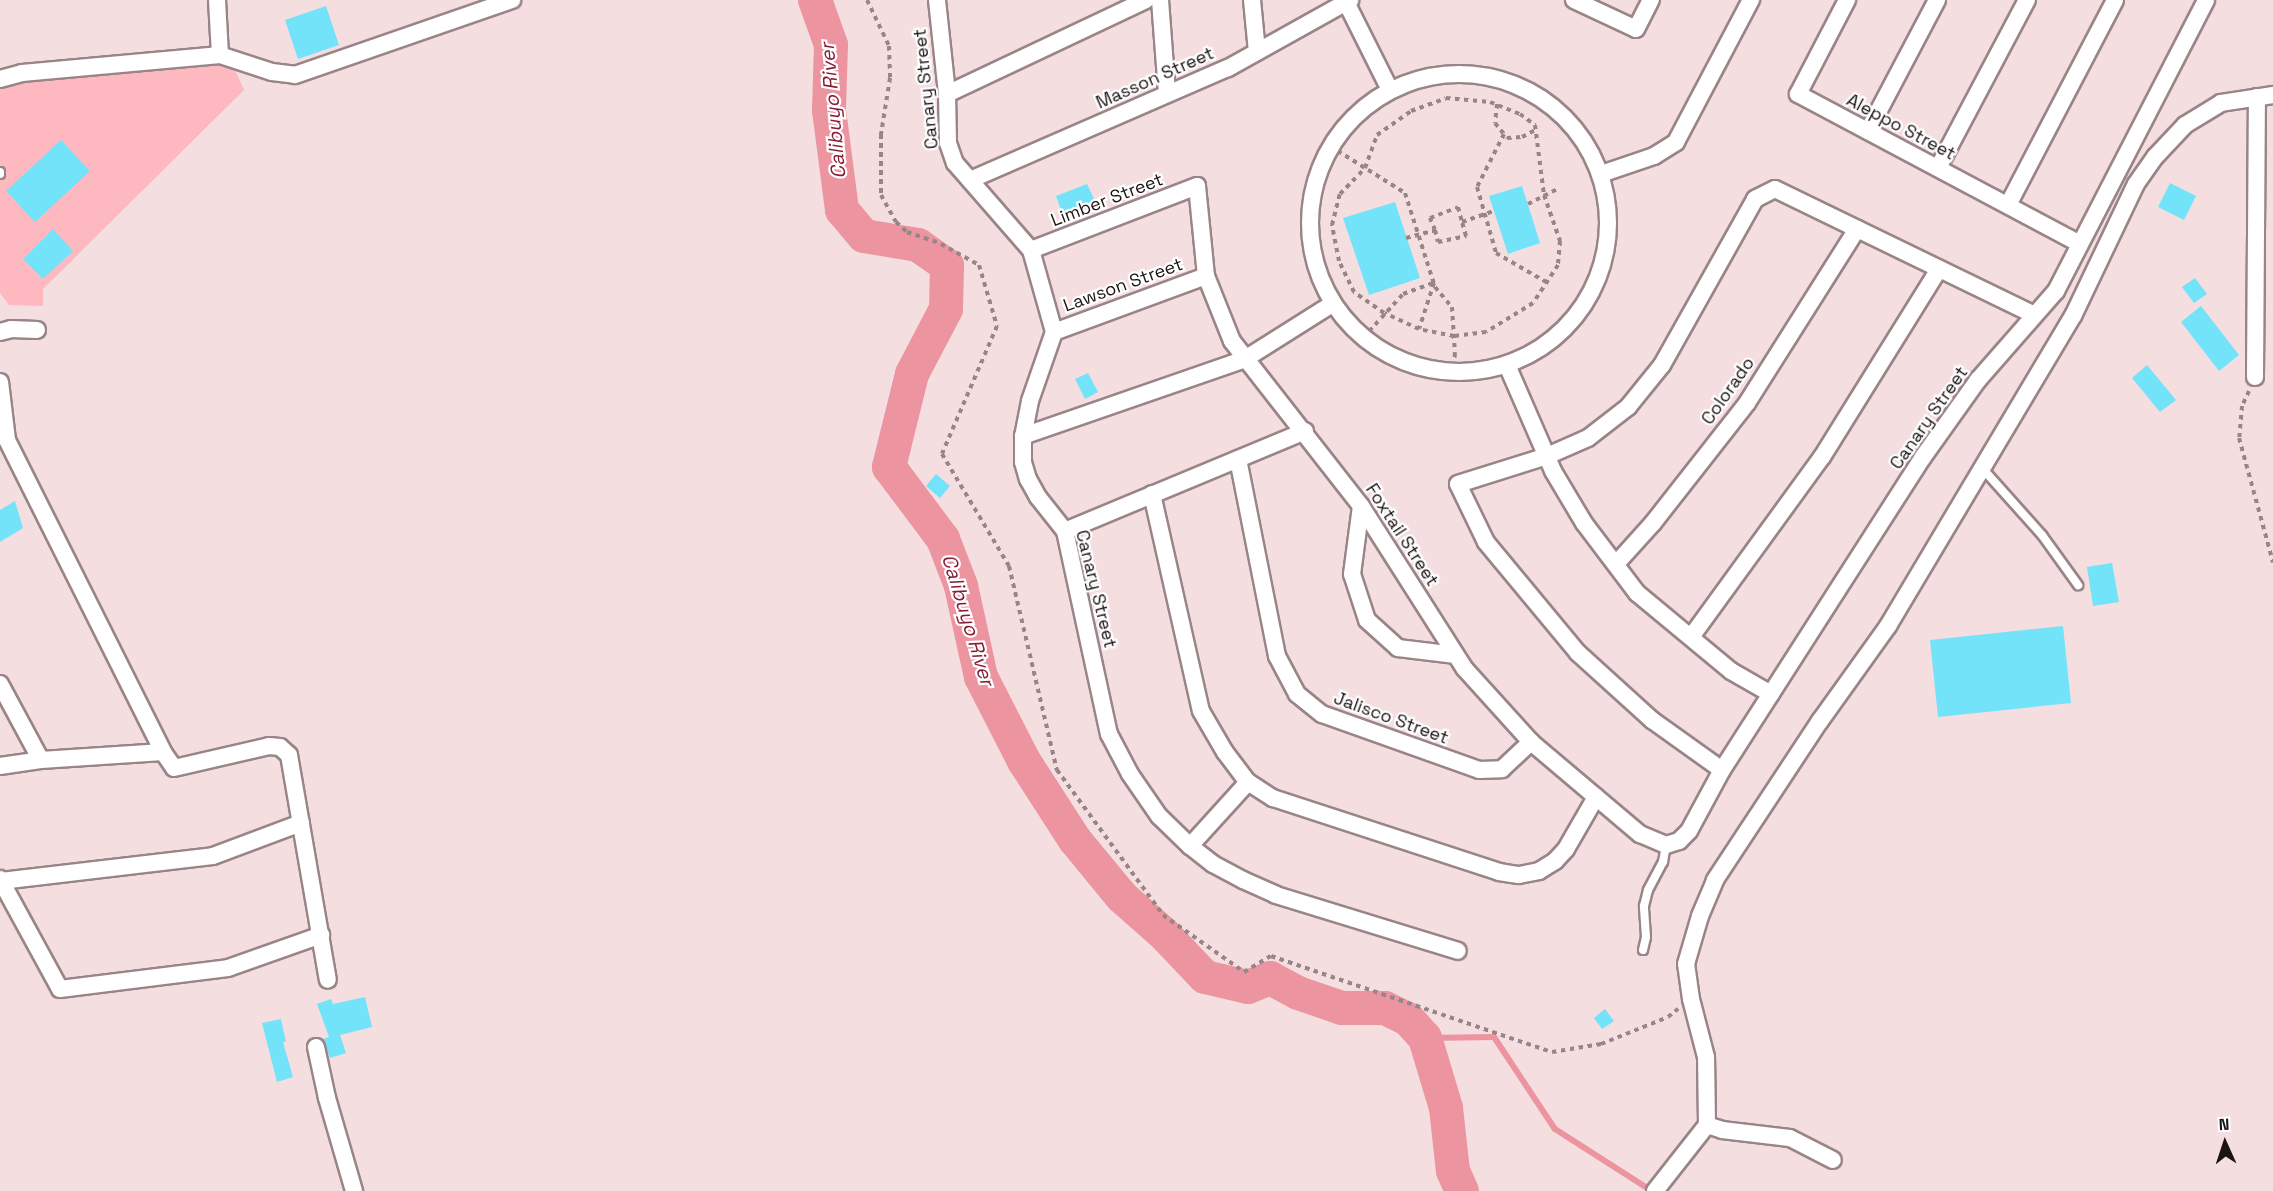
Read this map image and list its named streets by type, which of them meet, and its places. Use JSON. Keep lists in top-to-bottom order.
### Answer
{
  "streets": {
    "street": [
      "Masson Street",
      "Canary Street",
      "Aleppo Street",
      "Limber Street",
      "Lawson Street",
      "Colorado",
      "Foxtail Street",
      "Jalisco Street"
    ]
  },
  "crossings": [
    ["Masson Street", "Canary Street"],
    ["Canary Street", "Aleppo Street"],
    ["Canary Street", "Limber Street"],
    ["Canary Street", "Lawson Street"],
    ["Canary Street", "Foxtail Street"],
    ["Limber Street", "Foxtail Street"],
    ["Lawson Street", "Foxtail Street"],
    ["Foxtail Street", "Jalisco Street"]
  ],
  "water": ["Calibuyo River"],
  "north": "top"
}
